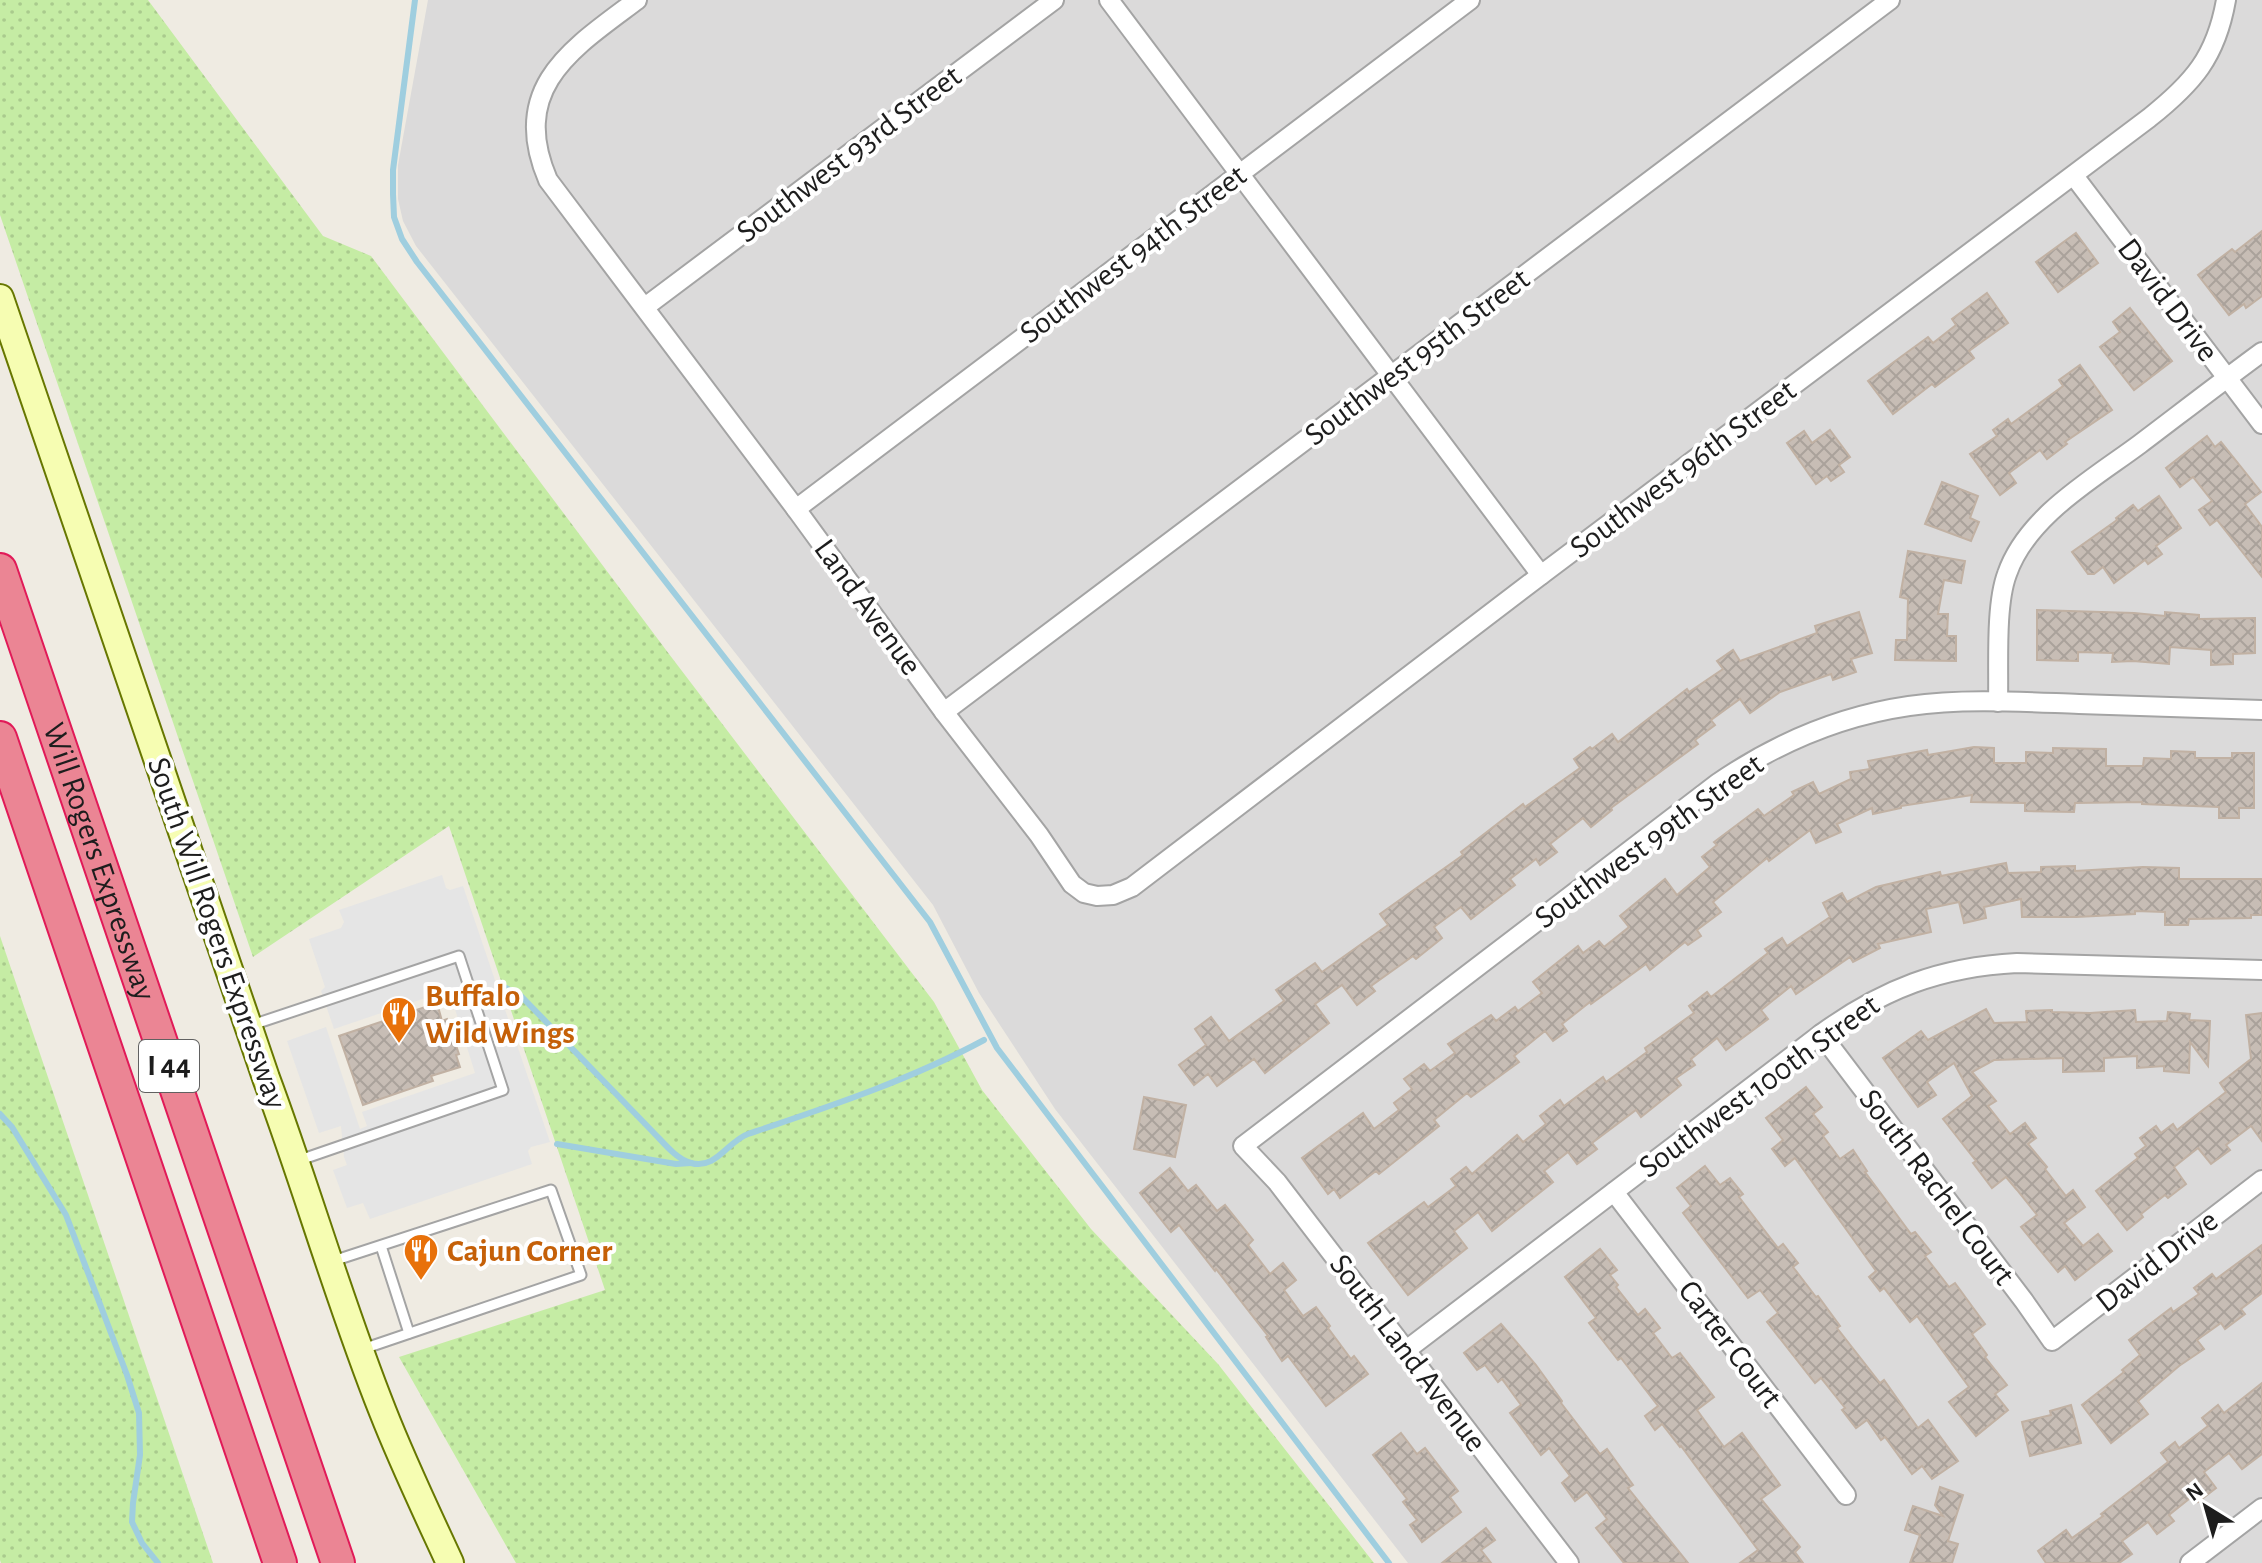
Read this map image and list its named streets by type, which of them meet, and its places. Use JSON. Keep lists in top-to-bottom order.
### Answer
{
  "streets": {
    "highway": ["Will Rogers Expressway", "I 44"],
    "main road": ["South Will Rogers Expressway"],
    "street": [
      "Southwest 93rd Street",
      "Southwest 94th Street",
      "David Drive",
      "Southwest 95th Street",
      "Southwest 96th Street",
      "Land Avenue",
      "Southwest 99th Street",
      "Southwest 100th Street",
      "South Rachel Court",
      "Carter Court",
      "South Land Avenue"
    ]
  },
  "crossings": [
    ["Southwest 93rd Street", "Land Avenue"],
    ["Southwest 94th Street", "Land Avenue"],
    ["David Drive", "Southwest 96th Street"],
    ["David Drive", "South Rachel Court"],
    ["Southwest 95th Street", "Land Avenue"],
    ["Southwest 96th Street", "Land Avenue"],
    ["Southwest 99th Street", "South Land Avenue"],
    ["Southwest 100th Street", "South Rachel Court"],
    ["Southwest 100th Street", "Carter Court"],
    ["Southwest 100th Street", "South Land Avenue"]
  ],
  "places": {
    "restaurant": ["Buffalo Wild Wings", "Cajun Corner"]
  },
  "north": "top left"
}
